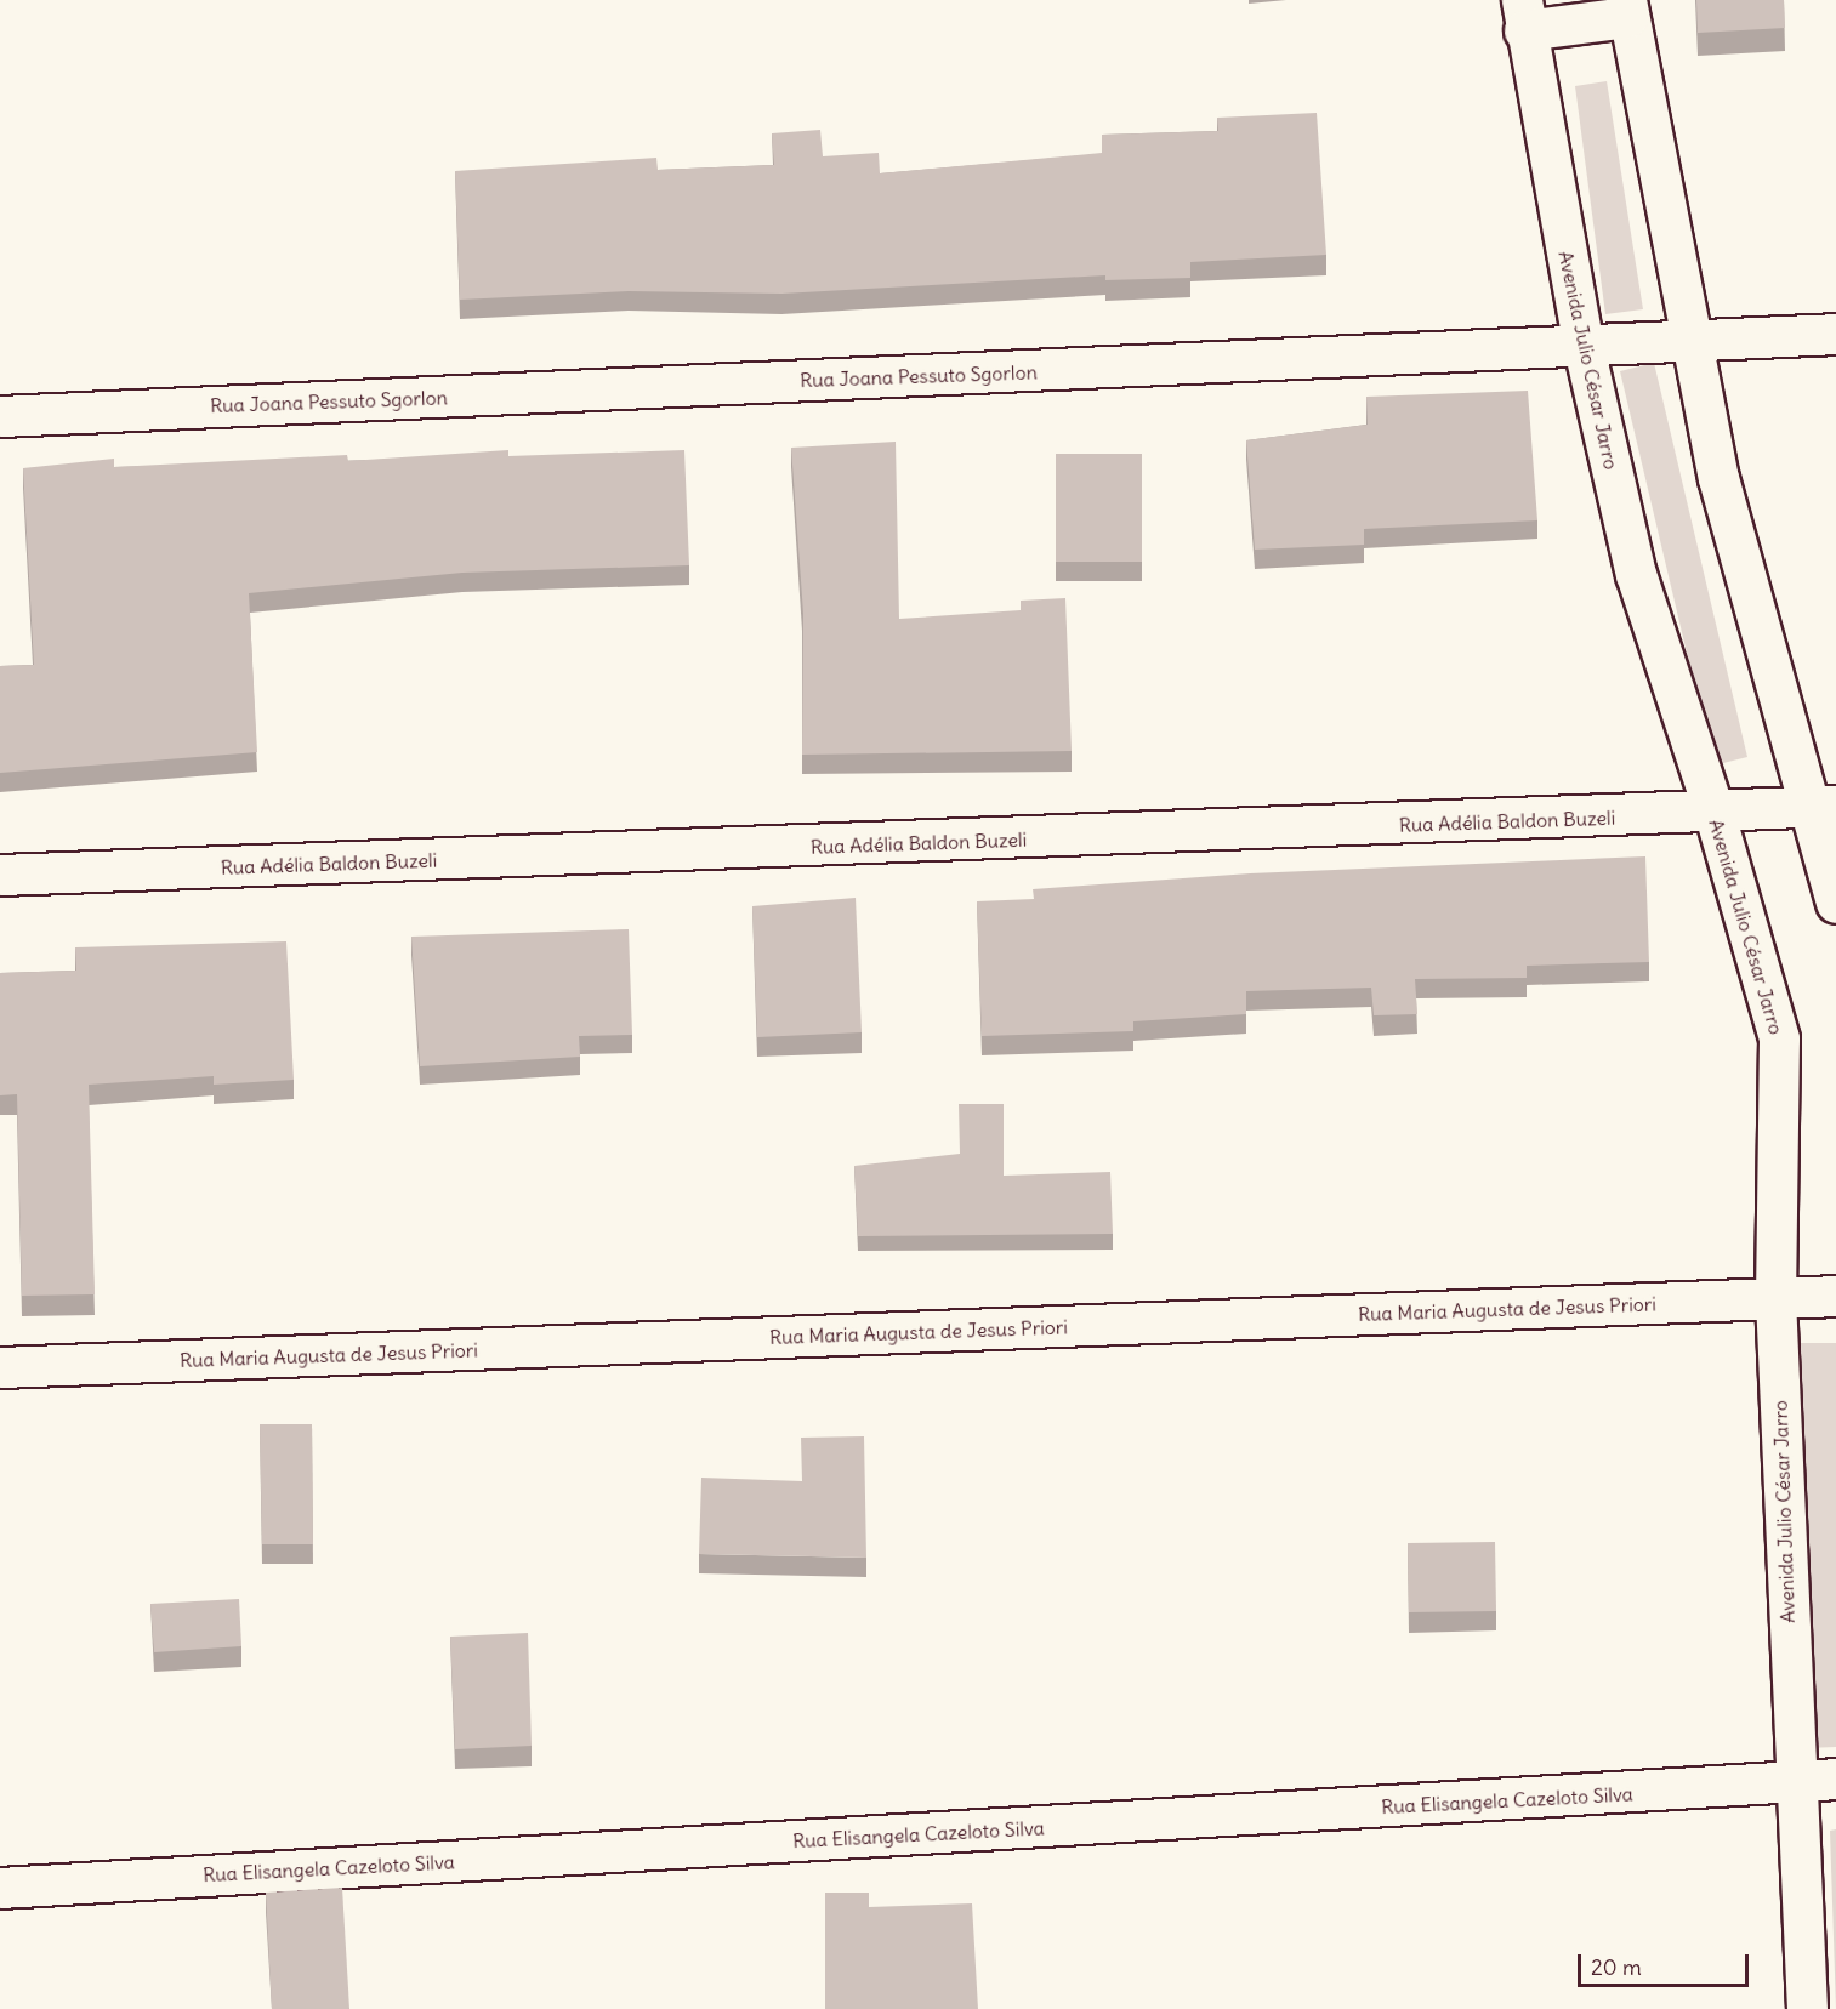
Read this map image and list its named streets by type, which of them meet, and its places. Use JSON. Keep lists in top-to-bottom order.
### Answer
{
  "streets": {
    "street": [
      "Avenida Julio César Jarro",
      "Rua Joana Pessuto Sgorlon",
      "Rua Adélia Baldon Buzeli",
      "Rua Maria Augusta de Jesus Priori",
      "Rua Elisangela Cazeloto Silva"
    ]
  },
  "crossings": [
    ["Avenida Julio César Jarro", "Rua Joana Pessuto Sgorlon"],
    ["Avenida Julio César Jarro", "Rua Adélia Baldon Buzeli"],
    ["Avenida Julio César Jarro", "Rua Maria Augusta de Jesus Priori"],
    ["Avenida Julio César Jarro", "Rua Elisangela Cazeloto Silva"]
  ],
  "scale_bar": "20 m"
}
